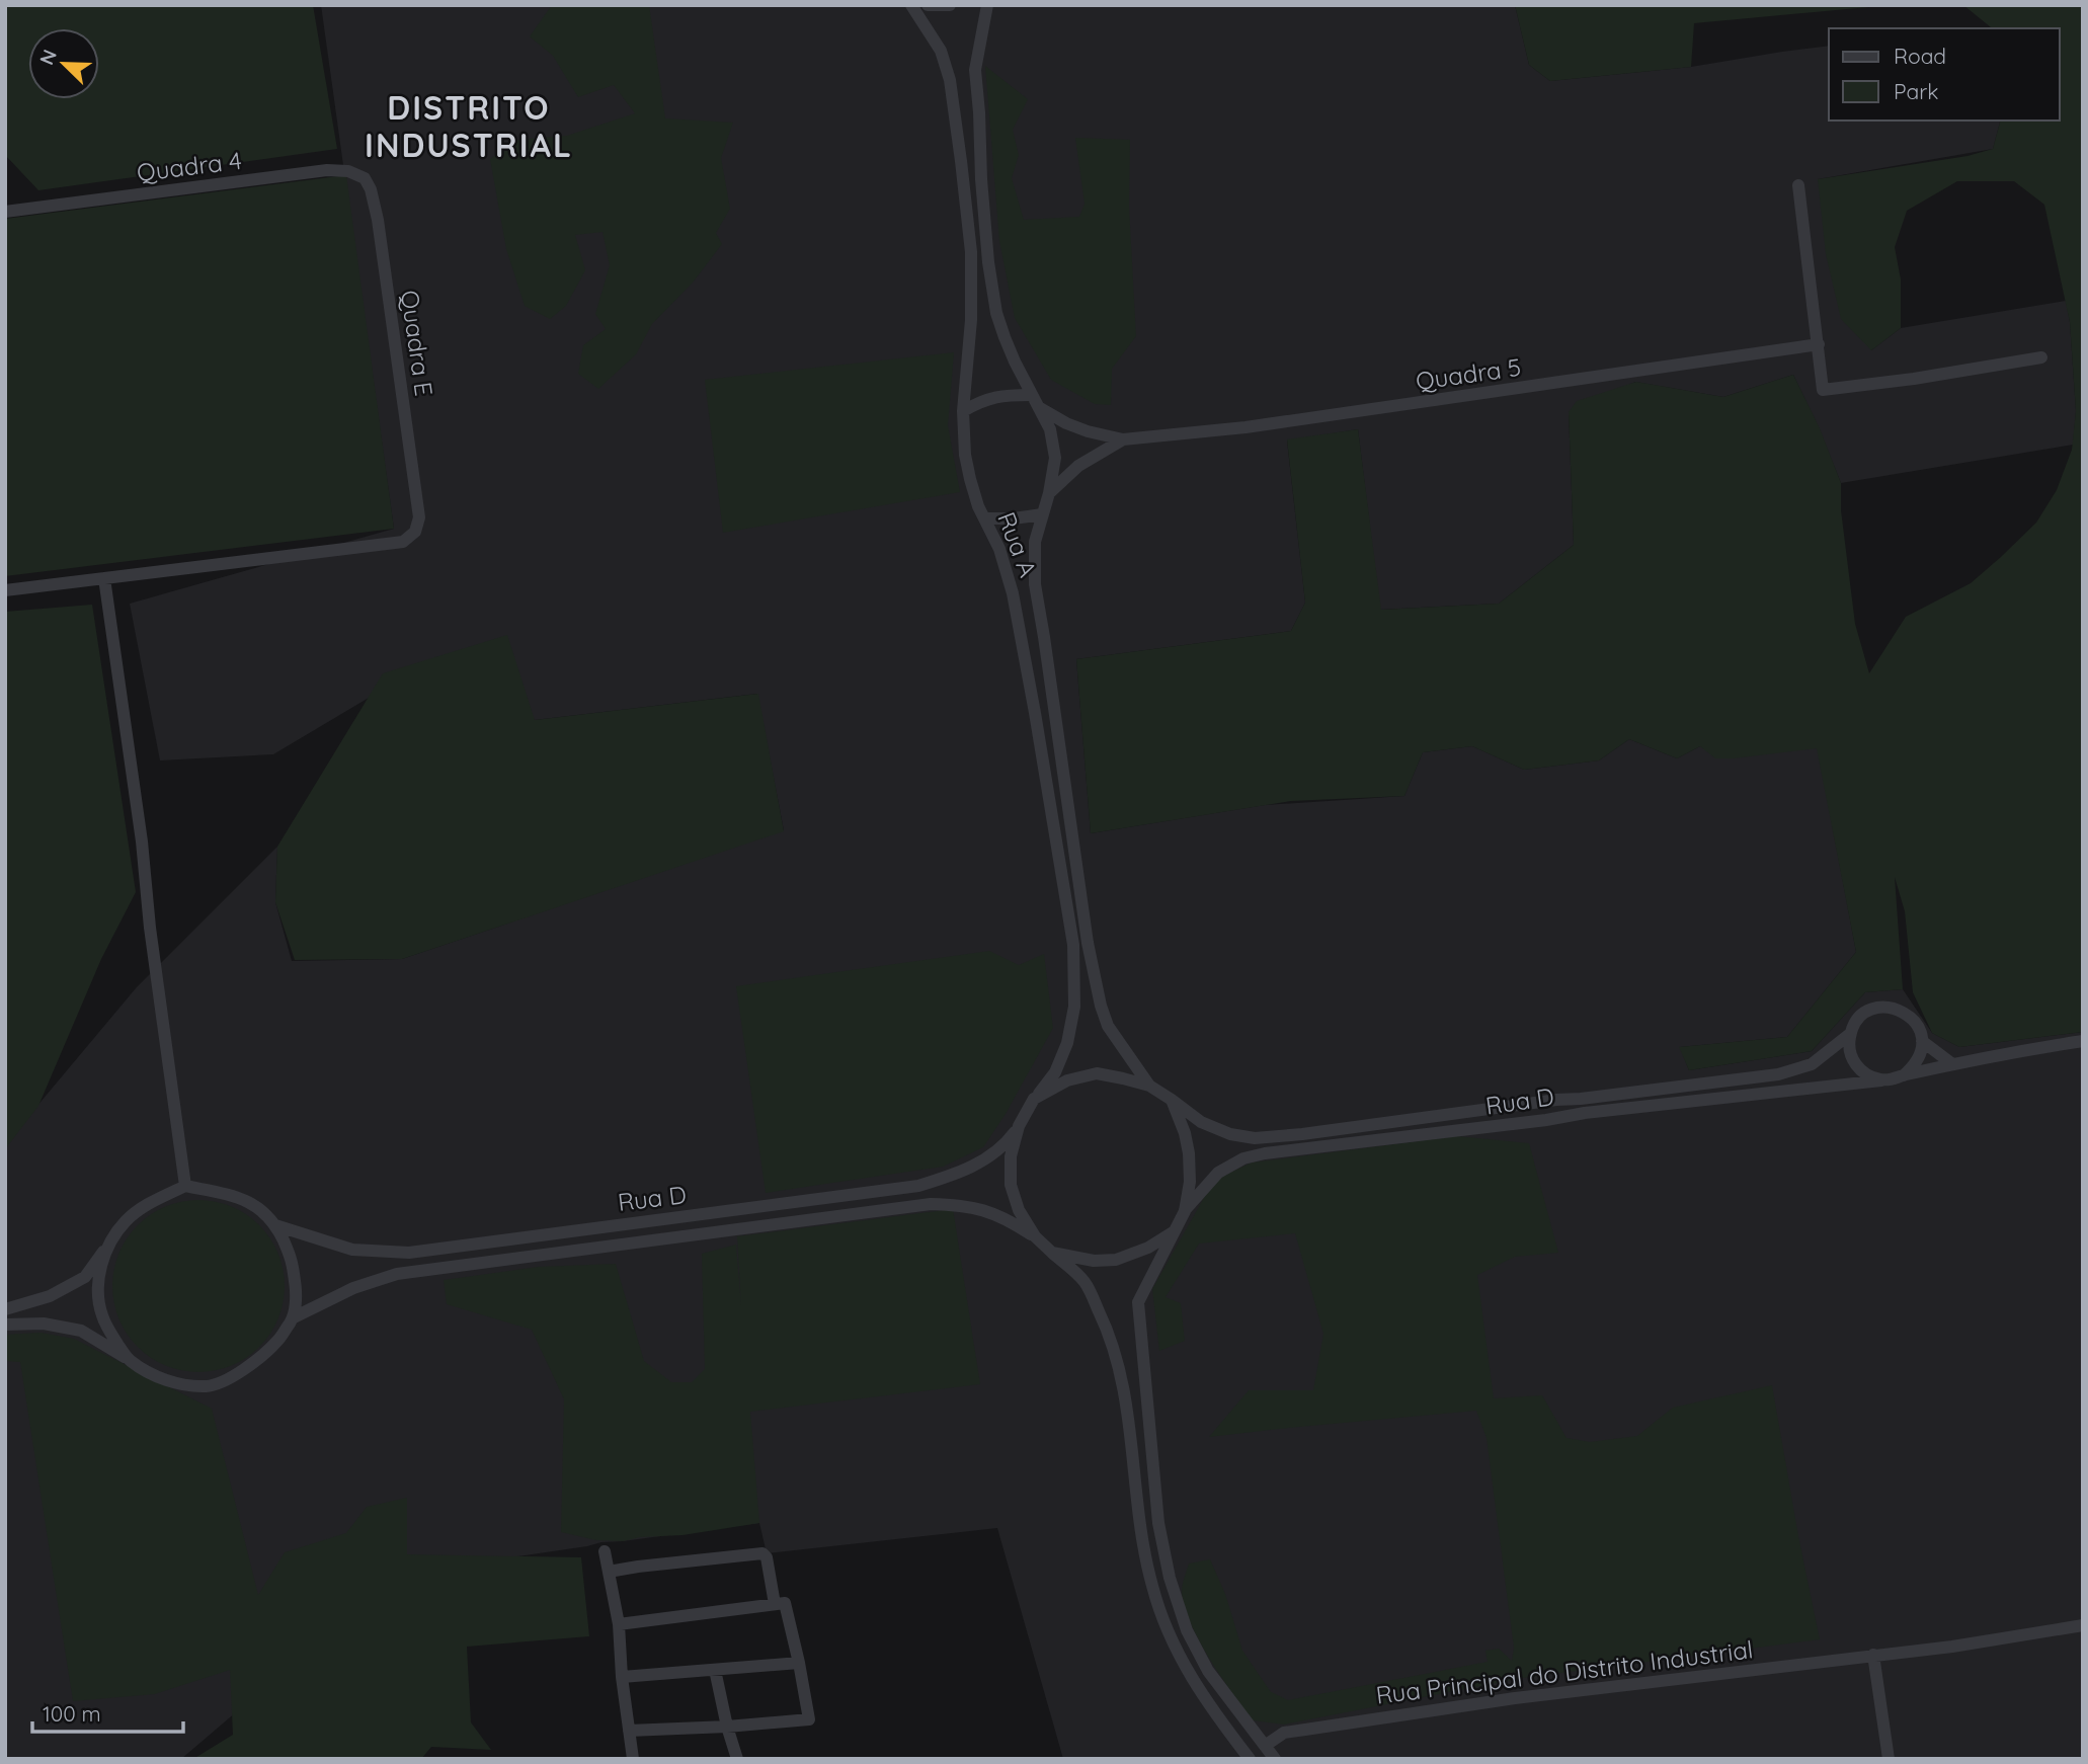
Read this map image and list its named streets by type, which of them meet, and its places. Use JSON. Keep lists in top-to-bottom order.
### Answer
{
  "streets": {
    "street": [
      "Quadra 4",
      "Quadra E",
      "Quadra 5",
      "Rua A",
      "Rua D",
      "Rua Principal do Distrito Industrial"
    ]
  },
  "crossings": [
    ["Quadra 4", "Quadra E"],
    ["Quadra 5", "Rua A"],
    ["Rua A", "Rua D"]
  ],
  "districts": ["DISTRITO INDUSTRIAL"],
  "legend": ["Road", "Park"],
  "scale_bar": "100 m",
  "north": "top left"
}
